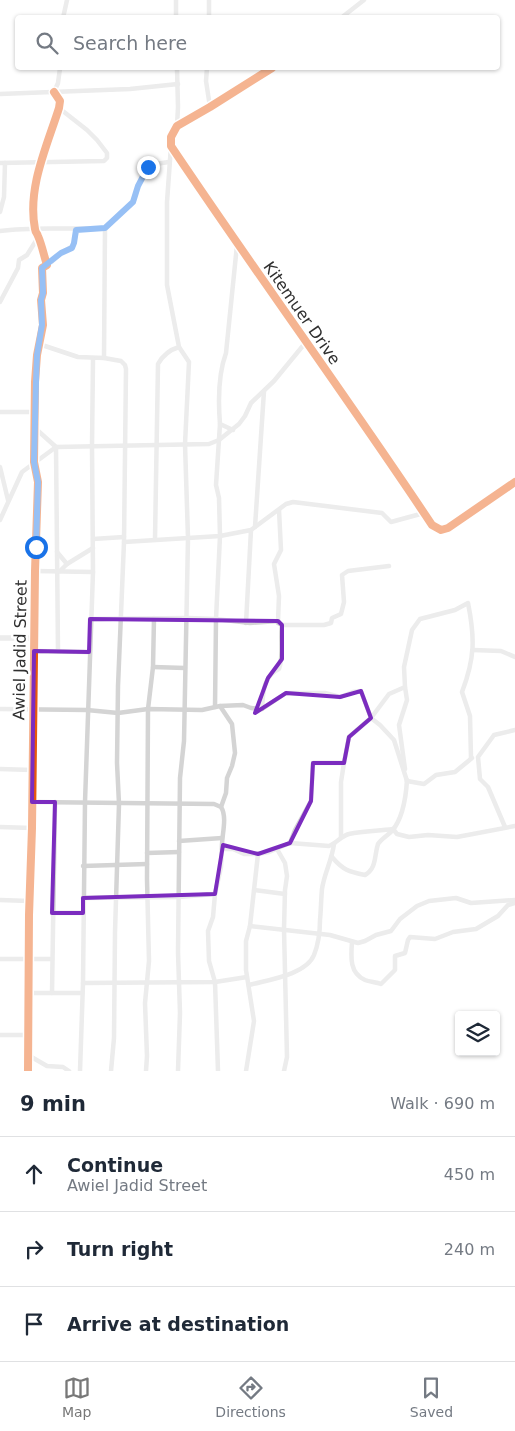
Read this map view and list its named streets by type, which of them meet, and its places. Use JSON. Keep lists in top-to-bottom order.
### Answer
{
  "streets": {
    "street": ["Kitemuer Drive", "Awiel Jadid Street"]
  },
  "page": {
    "search": "Search here",
    "heading": ["9 min", "Walk · 690 m"],
    "list": [
      ["Continue", "Awiel Jadid Street", "450 m"],
      ["Turn right", "240 m"],
      "Arrive at destination"
    ],
    "nav": ["Map", "Directions", "Saved"]
  }
}
